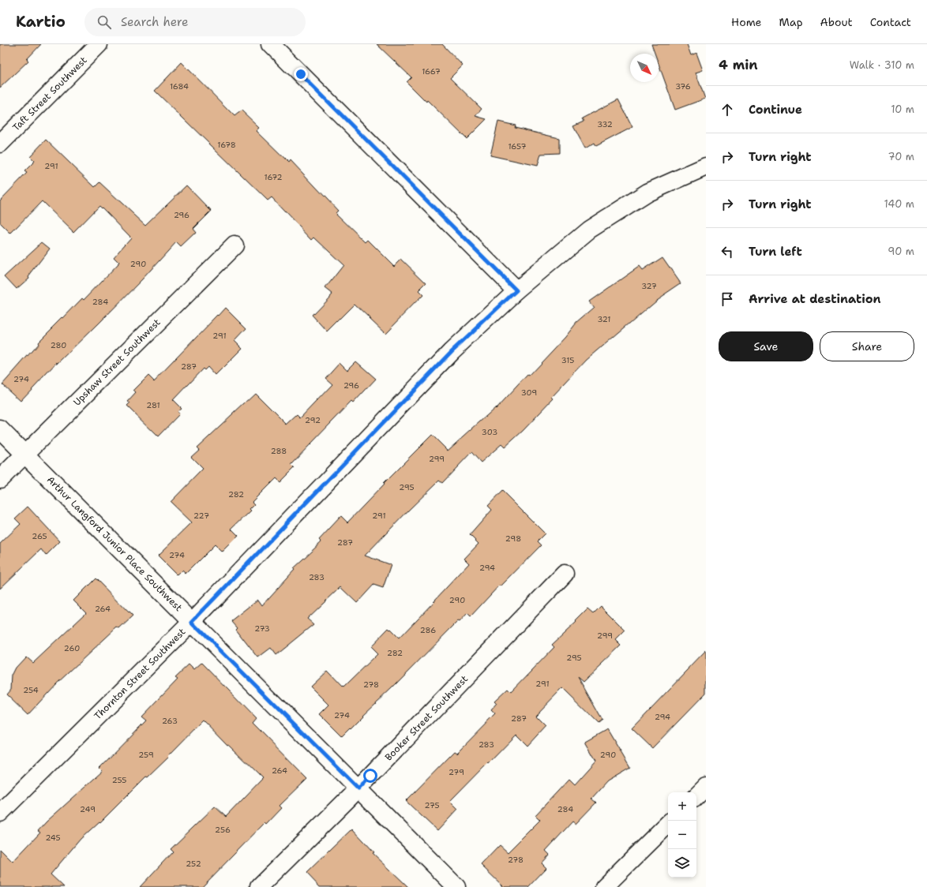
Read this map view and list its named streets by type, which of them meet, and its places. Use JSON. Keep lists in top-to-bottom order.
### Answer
{
  "streets": {
    "street": [
      "Taft Street Southwest",
      "Upshaw Street Southwest",
      "Arthur Langford Junior Place Southwest",
      "Thornton Street Southwest",
      "Booker Street Southwest"
    ]
  },
  "crossings": [
    ["Upshaw Street Southwest", "Arthur Langford Junior Place Southwest"],
    ["Arthur Langford Junior Place Southwest", "Thornton Street Southwest"],
    ["Arthur Langford Junior Place Southwest", "Booker Street Southwest"]
  ],
  "house_numbers": [
    "1667",
    "1684",
    "376",
    "332",
    "1678",
    "1657",
    "291",
    "1672",
    "296",
    "290",
    "327",
    "284",
    "321",
    "291",
    "280",
    "315",
    "287",
    "274",
    "296",
    "309",
    "281",
    "292",
    "303",
    "288",
    "299",
    "295",
    "282",
    "227",
    "291",
    "265",
    "298",
    "287",
    "274",
    "294",
    "283",
    "290",
    "264",
    "273",
    "286",
    "299",
    "260",
    "282",
    "295",
    "291",
    "278",
    "254",
    "274",
    "294",
    "287",
    "263",
    "283",
    "259",
    "290",
    "264",
    "279",
    "255",
    "275",
    "249",
    "284",
    "256",
    "245",
    "278",
    "252"
  ],
  "north": "bottom right",
  "page": {
    "header": "Kartio",
    "search": "Search here",
    "nav": [
      "Home",
      "Map",
      "About",
      "Contact"
    ],
    "heading": ["4 min", "Walk · 310 m"],
    "list": [
      ["Continue", "10 m"],
      ["Turn right", "70 m"],
      ["Turn right", "140 m"],
      ["Turn left", "90 m"],
      "Arrive at destination"
    ],
    "buttons": ["Save", "Share"],
    "map_buttons": ["+", "−"]
  }
}
